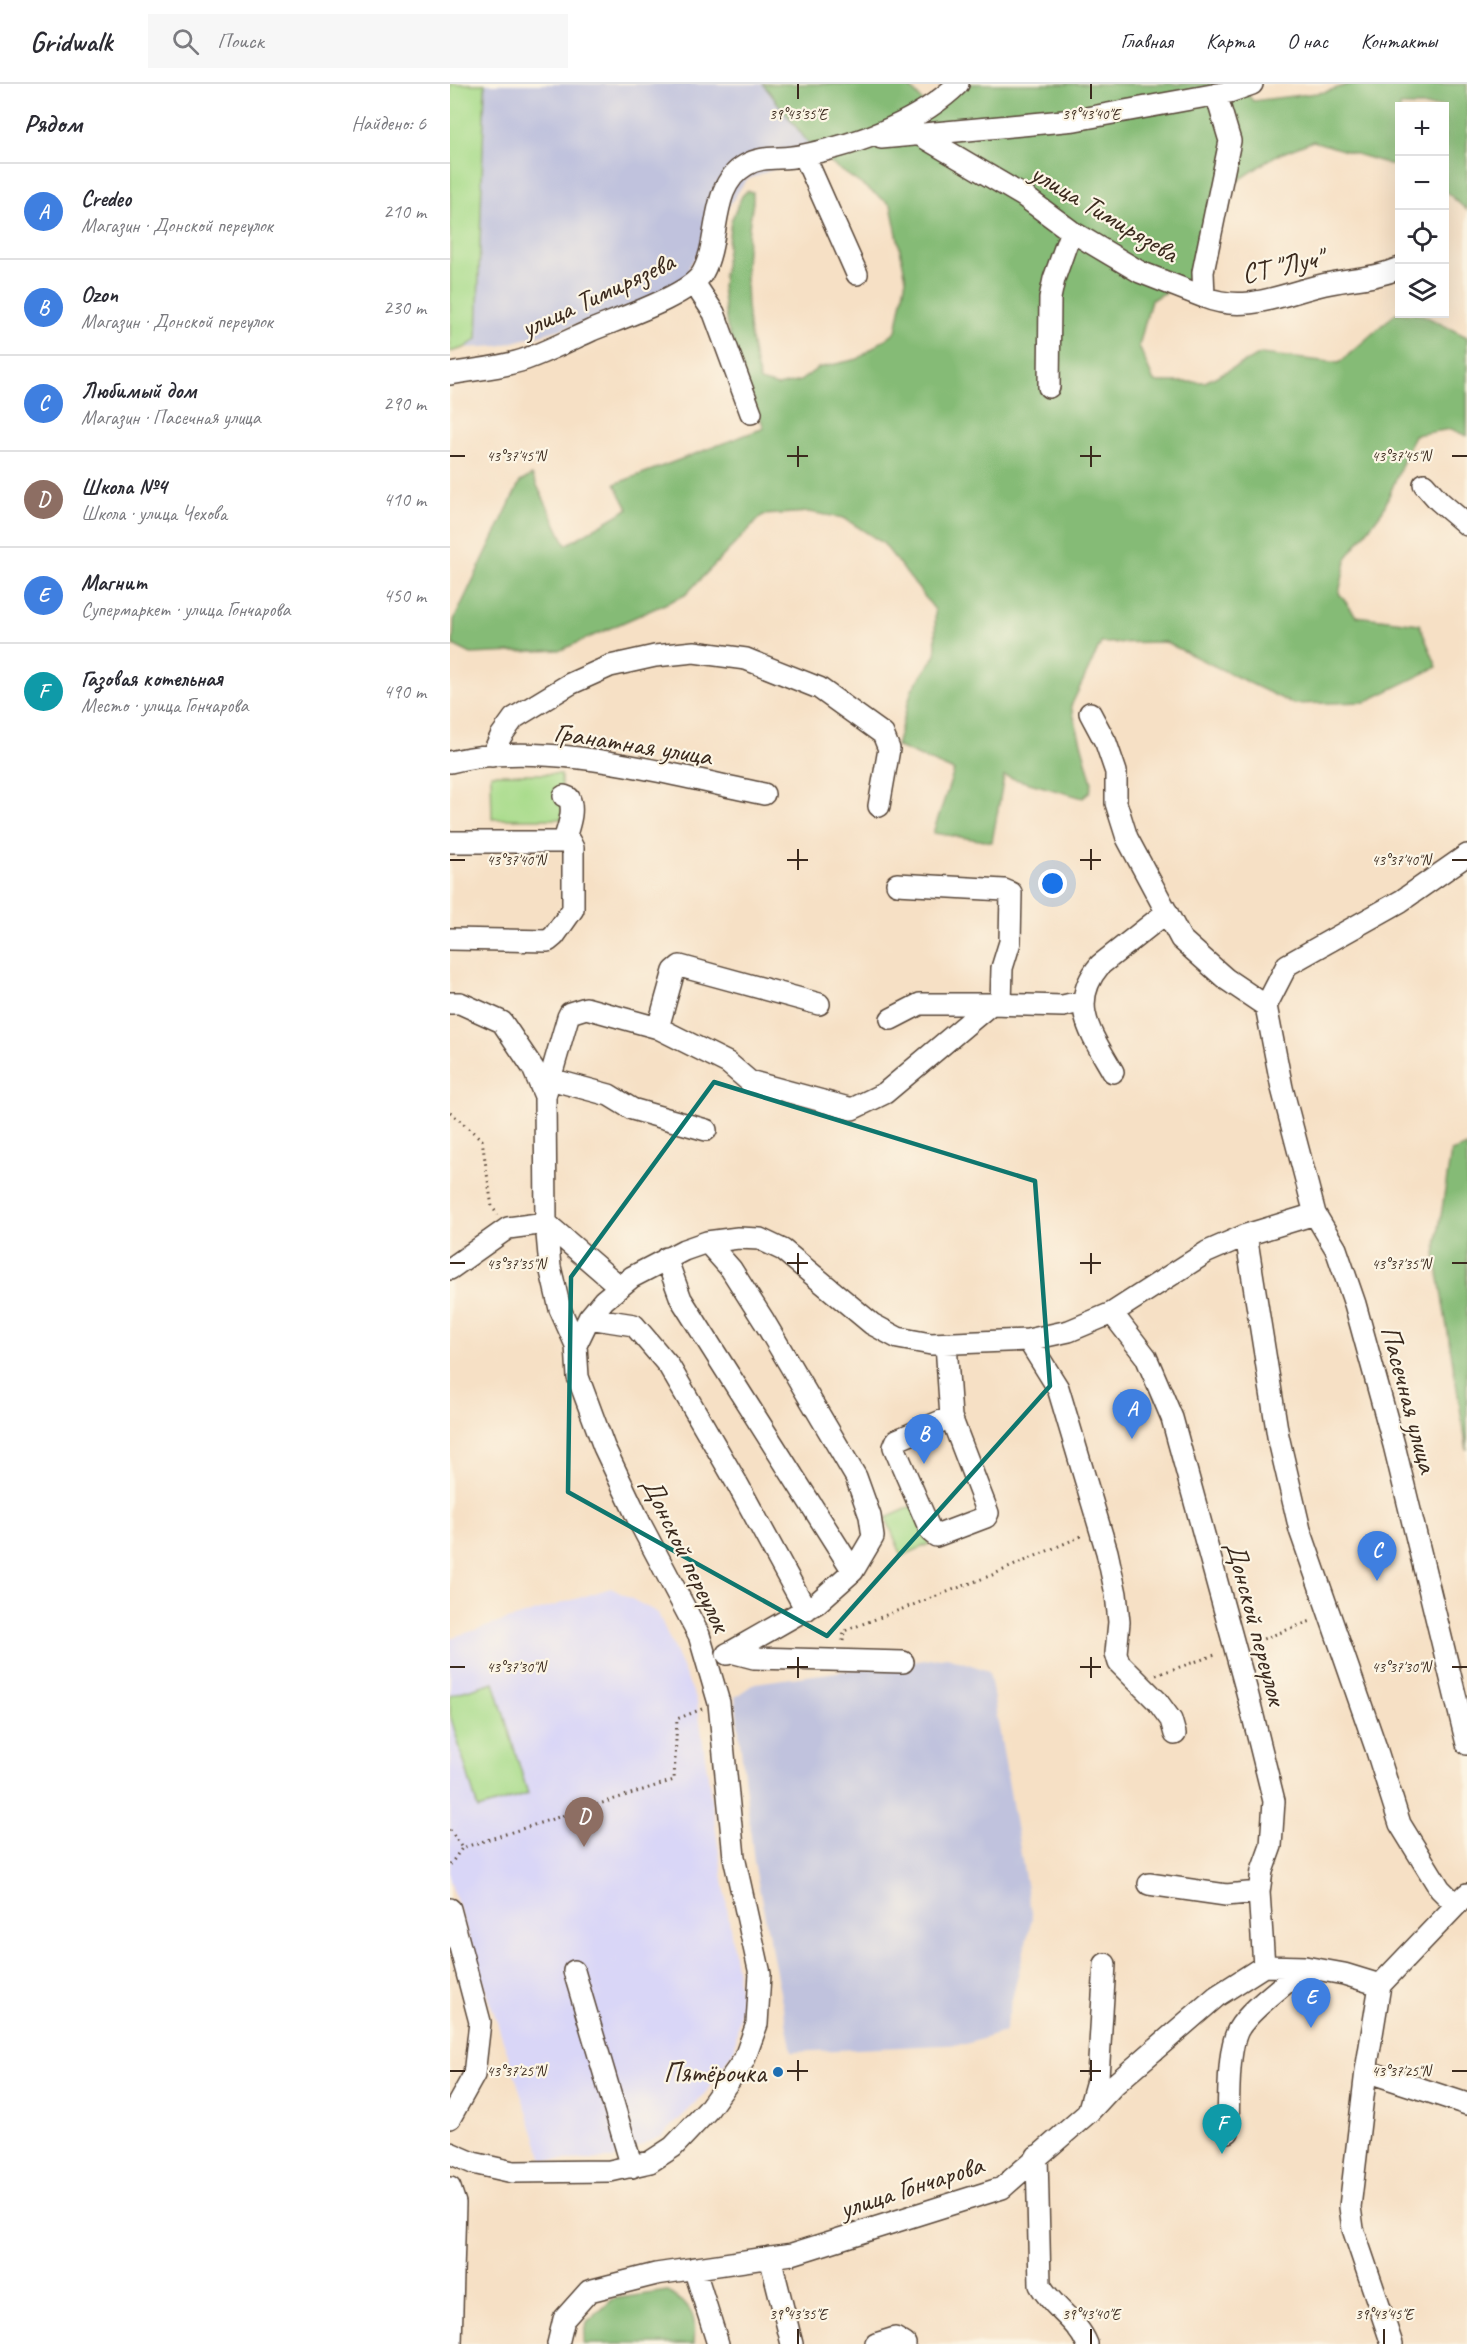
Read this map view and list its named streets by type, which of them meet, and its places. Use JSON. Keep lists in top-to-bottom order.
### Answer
{
  "streets": {
    "street": [
      "улица Тимирязева",
      "СТ \"Луч\"",
      "Гранатная улица",
      "Пасечная улица",
      "Донской переулок",
      "улица Гончарова"
    ]
  },
  "crossings": [
    ["улица Тимирязева", "СТ \"Луч\""],
    ["Пасечная улица", "Донской переулок"],
    ["Донской переулок", "улица Гончарова"]
  ],
  "places": ["Пятёрочка"],
  "page": {
    "header": "Gridwalk",
    "search": "Поиск",
    "nav": [
      "Главная",
      "Карта",
      "О нас",
      "Контакты"
    ],
    "heading": ["Рядом", "Найдено: 6"],
    "map_buttons": ["+", "−"],
    "list": [
      {
        "mark": "A",
        "name": "Credeo",
        "note": "Магазин · Донской переулок",
        "value": "210 m"
      },
      {
        "mark": "B",
        "name": "Ozon",
        "note": "Магазин · Донской переулок",
        "value": "230 m"
      },
      {
        "mark": "C",
        "name": "Любимый дом",
        "note": "Магазин · Пасечная улица",
        "value": "290 m"
      },
      {
        "mark": "D",
        "name": "Школа №4",
        "note": "Школа · улица Чехова",
        "value": "410 m"
      },
      {
        "mark": "E",
        "name": "Магнит",
        "note": "Супермаркет · улица Гончарова",
        "value": "450 m"
      },
      {
        "mark": "F",
        "name": "Газовая котельная",
        "note": "Место · улица Гончарова",
        "value": "490 m"
      }
    ],
    "pins": [
      "A",
      "B",
      "C",
      "D",
      "E",
      "F"
    ]
  },
  "coordinates": [
    "39°43'35\"E",
    "39°43'40\"E",
    "43°37'45\"N",
    "43°37'40\"N",
    "43°37'35\"N",
    "43°37'30\"N",
    "43°37'25\"N",
    "39°43'45\"E"
  ]
}
